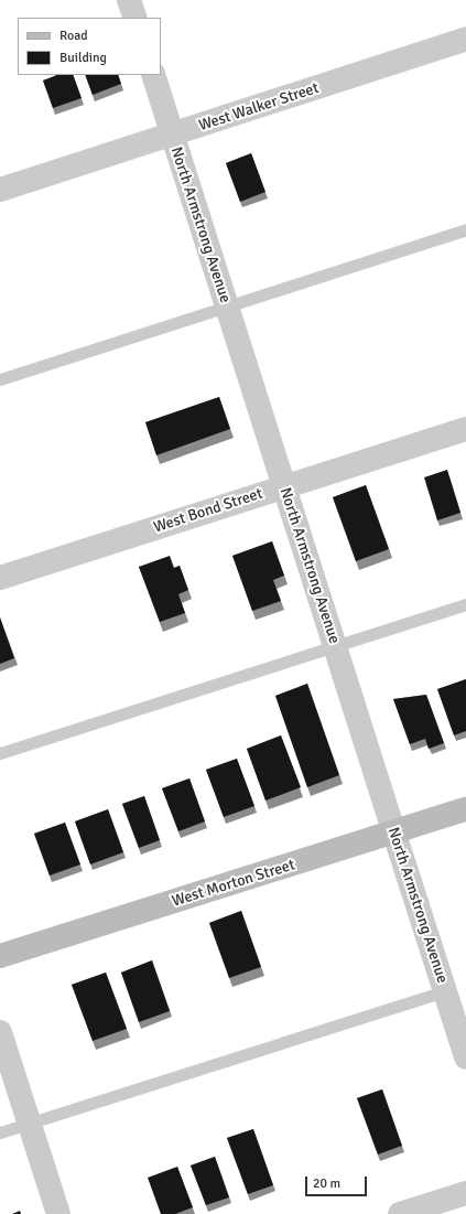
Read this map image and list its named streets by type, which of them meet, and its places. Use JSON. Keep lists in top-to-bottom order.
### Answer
{
  "streets": {
    "main road": ["West Morton Street"],
    "street": ["West Walker Street", "North Armstrong Avenue", "West Bond Street"]
  },
  "crossings": [
    ["West Walker Street", "North Armstrong Avenue"],
    ["North Armstrong Avenue", "West Bond Street"],
    ["North Armstrong Avenue", "West Morton Street"]
  ],
  "legend": ["Road", "Building"],
  "scale_bar": "20 m"
}
